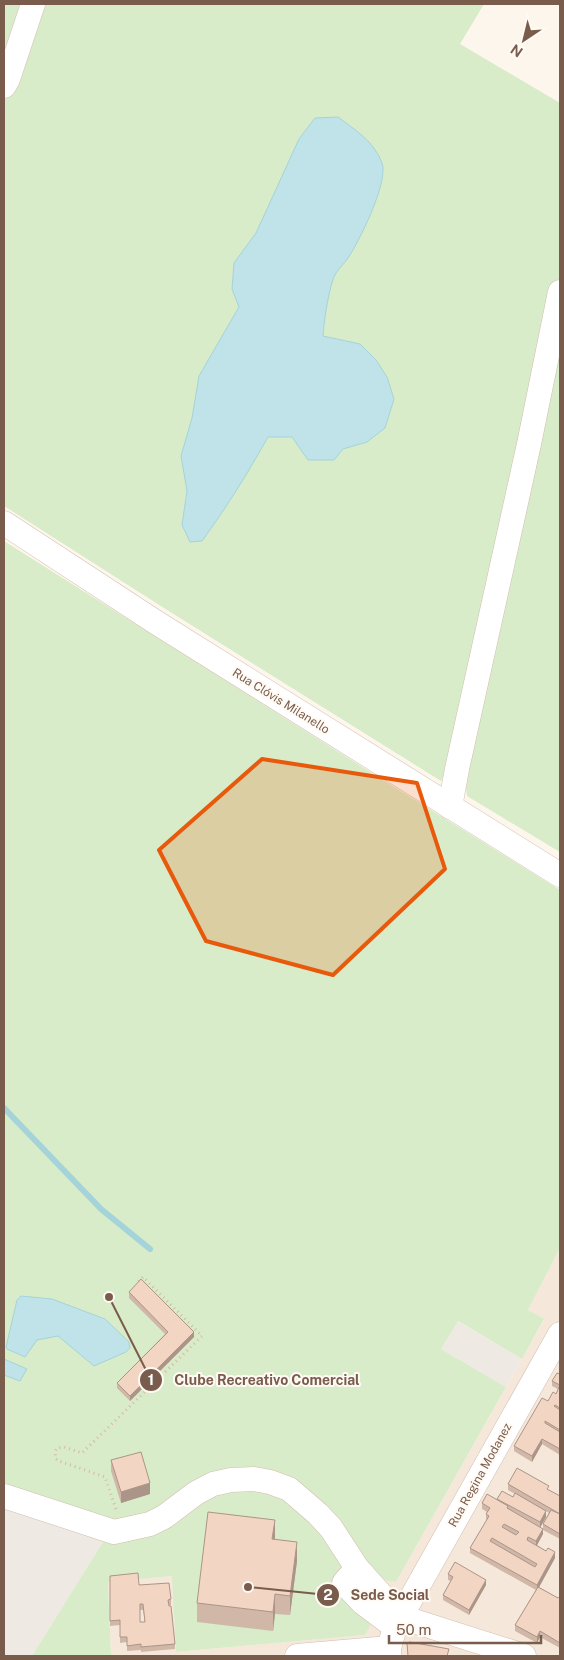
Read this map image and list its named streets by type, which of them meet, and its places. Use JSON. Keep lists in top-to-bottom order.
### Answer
{
  "streets": {
    "street": ["Rua Clóvis Milanello", "Rua Regina Modanez"]
  },
  "places": ["Clube Recreativo Comercial", "Sede Social"],
  "scale_bar": "50 m",
  "north": "bottom left"
}
